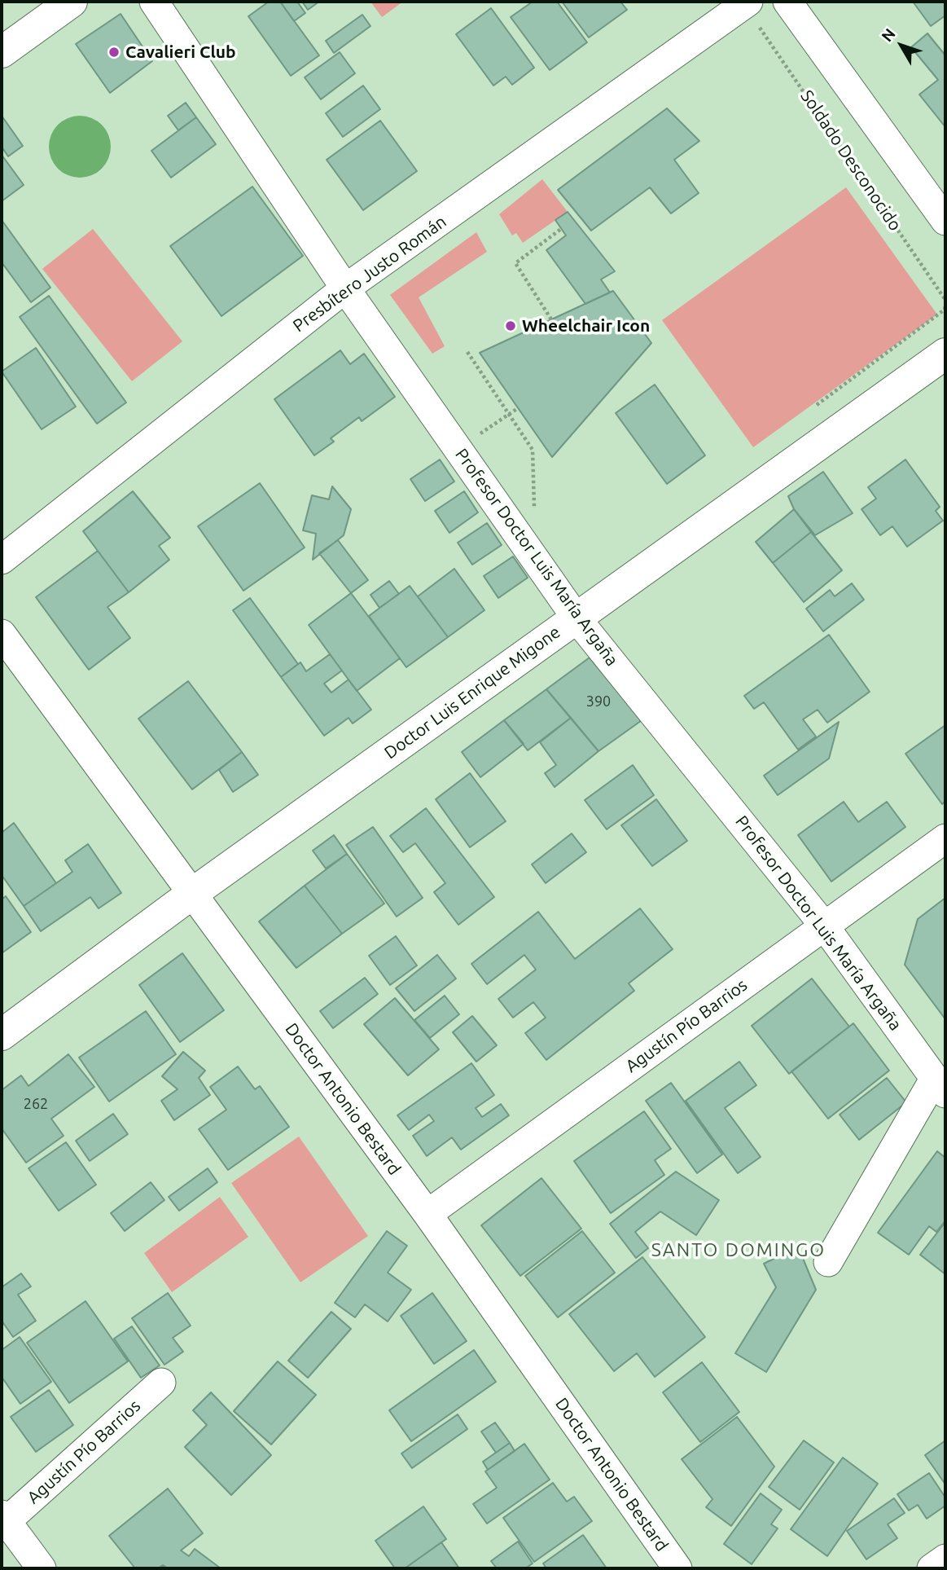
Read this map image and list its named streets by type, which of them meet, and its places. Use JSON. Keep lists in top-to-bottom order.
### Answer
{
  "streets": {
    "street": [
      "Presbítero Justo Román",
      "Profesor Doctor Luis María Argaña",
      "Doctor Luis Enrique Migone",
      "Agustín Pío Barrios",
      "Doctor Antonio Bestard"
    ],
    "path": ["Soldado Desconocido"]
  },
  "crossings": [
    ["Soldado Desconocido", "Presbítero Justo Román"],
    ["Presbítero Justo Román", "Profesor Doctor Luis María Argaña"],
    ["Profesor Doctor Luis María Argaña", "Doctor Luis Enrique Migone"],
    ["Profesor Doctor Luis María Argaña", "Agustín Pío Barrios"],
    ["Doctor Luis Enrique Migone", "Doctor Antonio Bestard"],
    ["Agustín Pío Barrios", "Doctor Antonio Bestard"]
  ],
  "districts": ["SANTO DOMINGO"],
  "places": ["Cavalieri Club", "Wheelchair Icon"],
  "house_numbers": ["390", "262"],
  "north": "top left"
}
